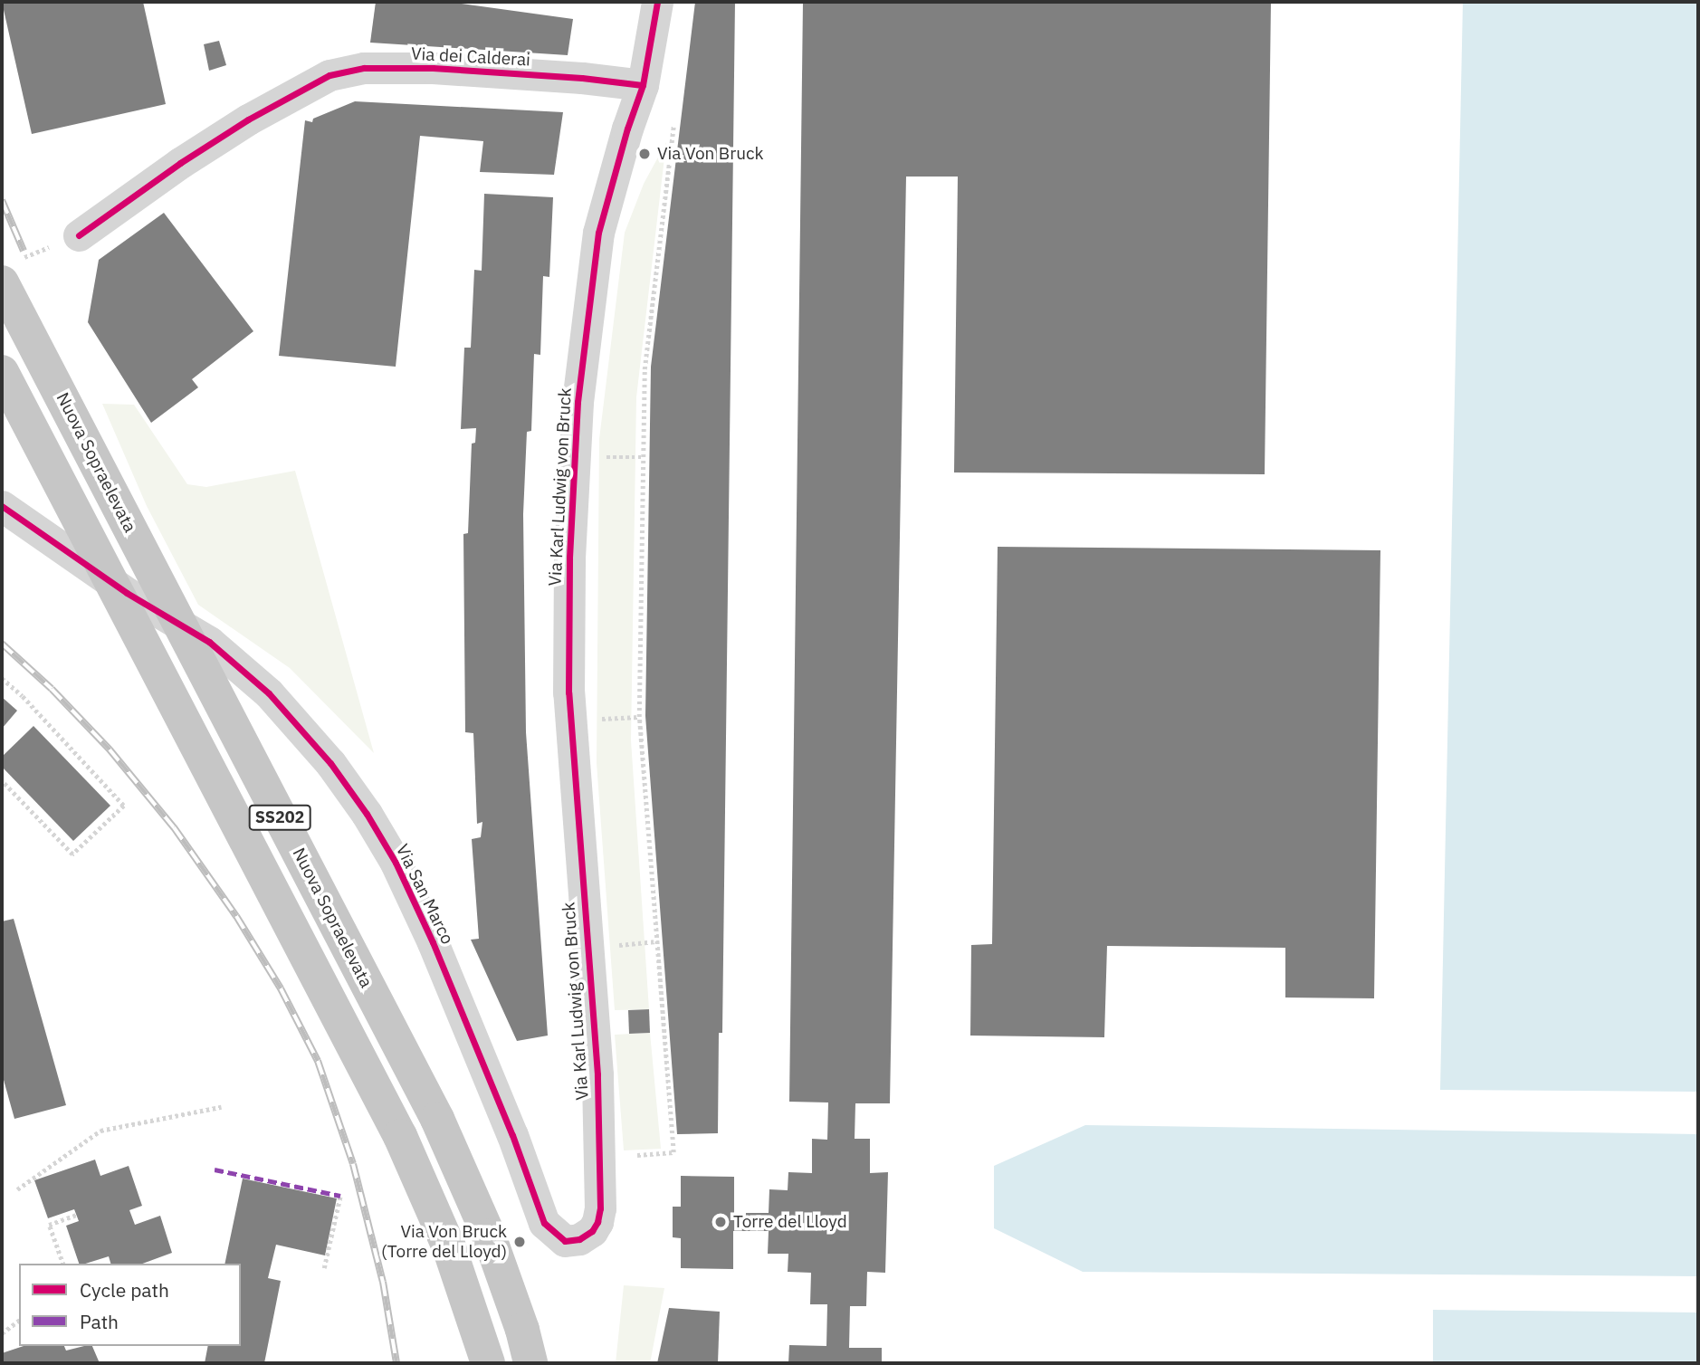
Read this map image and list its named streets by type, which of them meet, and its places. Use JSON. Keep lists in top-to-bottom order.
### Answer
{
  "streets": {
    "highway": ["Nuova Sopraelevata", "SS202"],
    "street": ["Via dei Calderai", "Via Karl Ludwig von Bruck", "Via San Marco"]
  },
  "crossings": [
    ["Via dei Calderai", "Via Karl Ludwig von Bruck"],
    ["Via Karl Ludwig von Bruck", "Via San Marco"]
  ],
  "places": ["Via Von Bruck", "Torre del Lloyd", "Via Von Bruck (Torre del Lloyd)"],
  "legend": ["Cycle path", "Path"]
}
